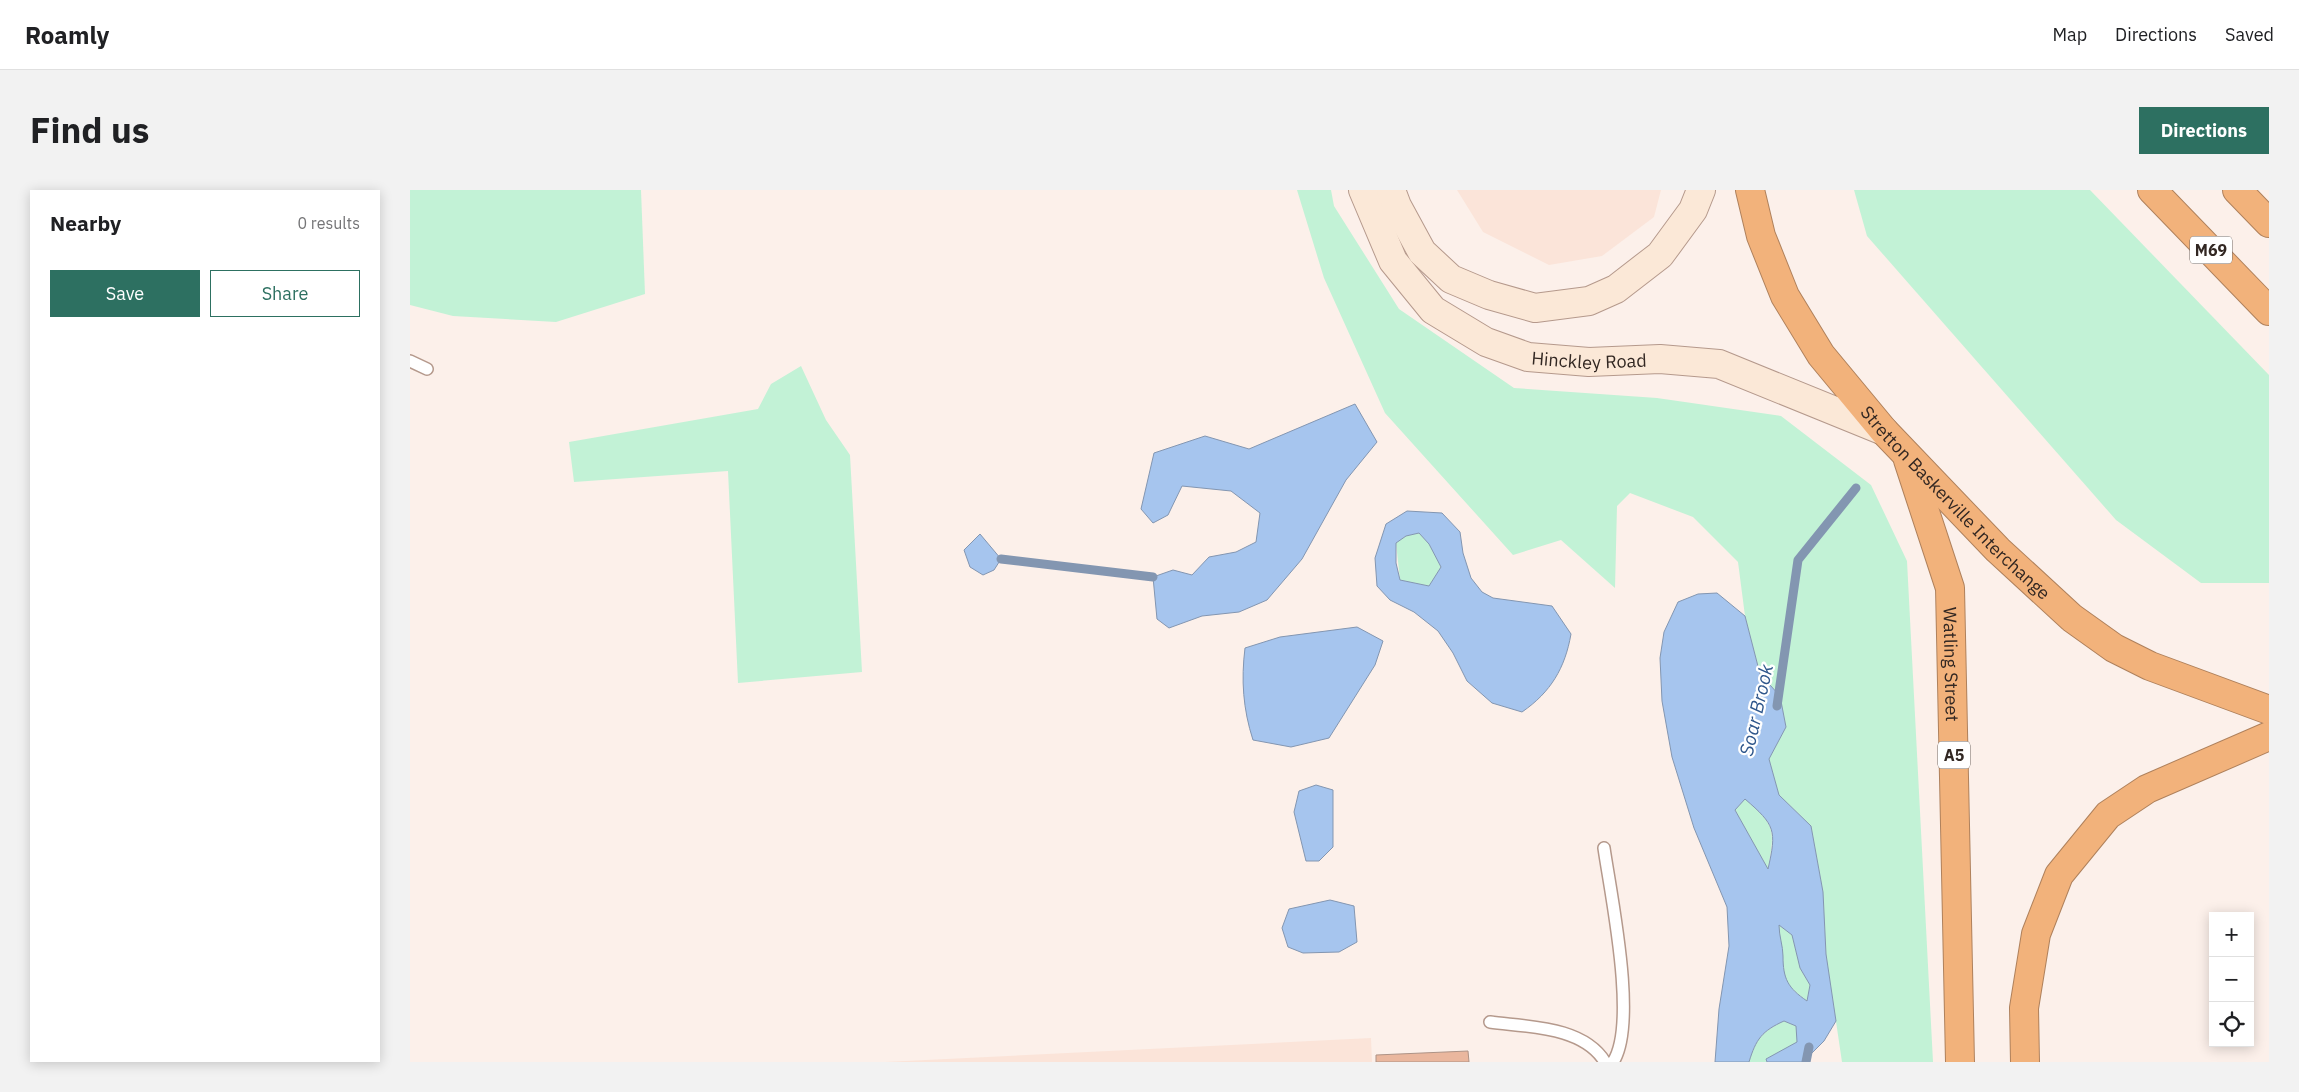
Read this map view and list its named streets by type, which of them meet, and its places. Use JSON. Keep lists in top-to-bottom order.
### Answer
{
  "streets": {
    "highway": [
      "M69",
      "Stretton Baskerville Interchange",
      "Watling Street",
      "A5"
    ],
    "main road": ["Hinckley Road"]
  },
  "crossings": [
    ["Hinckley Road", "Stretton Baskerville Interchange"],
    ["Stretton Baskerville Interchange", "Watling Street"]
  ],
  "water": ["Soar Brook"],
  "page": {
    "header": "Roamly",
    "nav": ["Map", "Directions", "Saved"],
    "title": "Find us",
    "buttons": [
      "Directions",
      ["Save", "Share"]
    ],
    "heading": ["Nearby", "0 results"],
    "map_buttons": ["+", "−"]
  }
}
